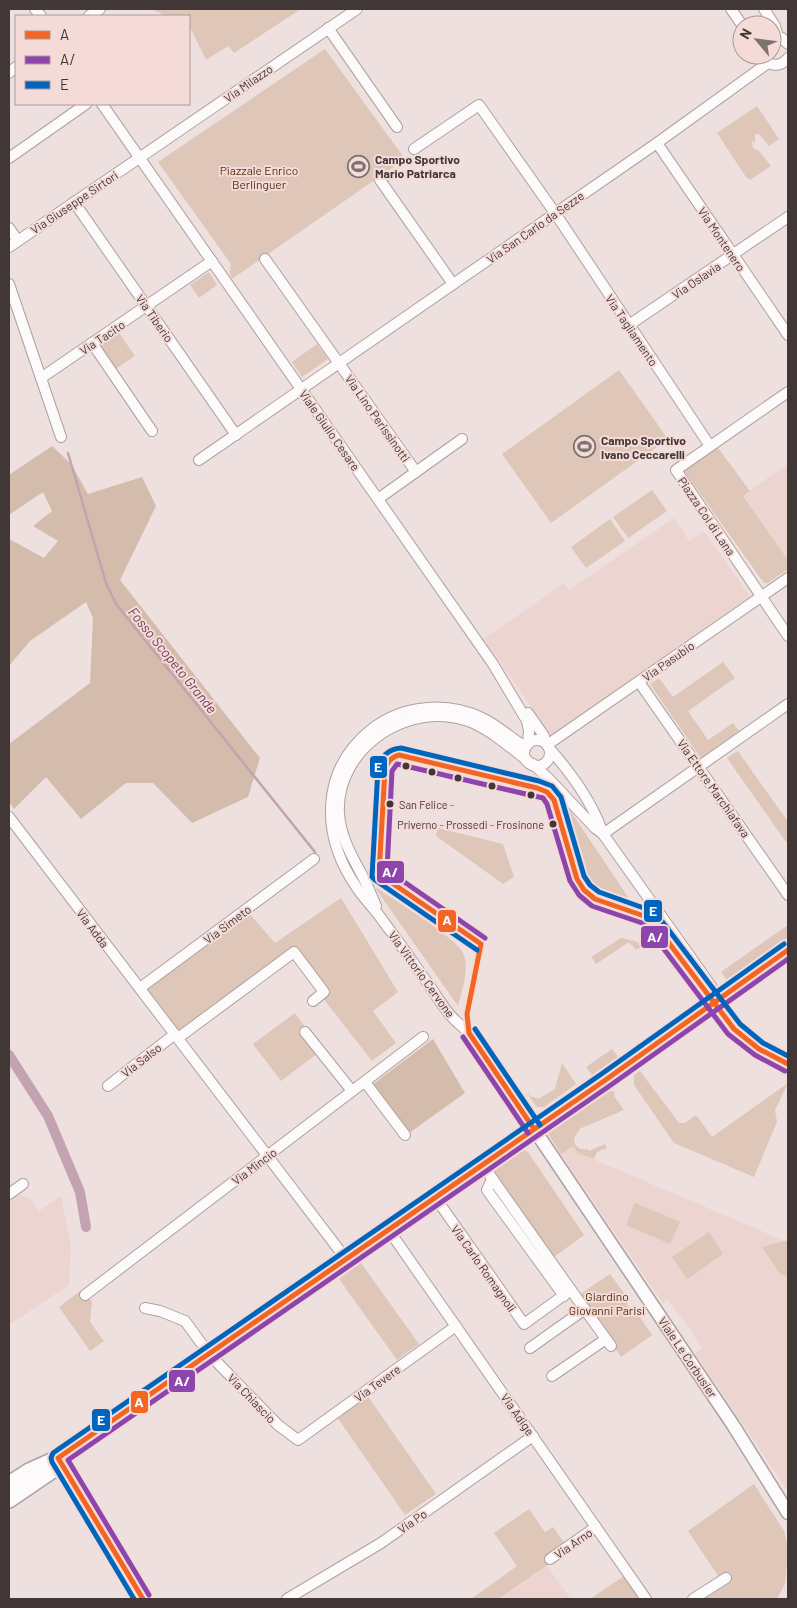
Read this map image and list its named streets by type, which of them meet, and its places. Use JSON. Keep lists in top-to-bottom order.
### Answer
{
  "streets": {
    "street": [
      "Via Milazzo",
      "Via Giuseppe Sirtori",
      "Via San Carlo da Sezze",
      "Via Montenero",
      "Via Oslavia",
      "Via Tiberio",
      "Via Tagliamento",
      "Via Tacito",
      "Via Lino Perissinotti",
      "Viale Giulio Cesare",
      "Piazza Col di Lana",
      "Via Pasubio",
      "Via Ettore Marchiafava",
      "Via Simeto",
      "Via Adda",
      "Via Vittorio Cervone",
      "Via Salso",
      "Via Mincio",
      "Via Carlo Romagnoli",
      "Viale Le Corbusier",
      "Via Tevere",
      "Via Chiascio",
      "Via Adige",
      "Via Po",
      "Via Arno"
    ]
  },
  "crossings": [
    ["Via Milazzo", "Via Giuseppe Sirtori"],
    ["Via Milazzo", "Viale Giulio Cesare"],
    ["Via Giuseppe Sirtori", "Via Tiberio"],
    ["Via Giuseppe Sirtori", "Viale Giulio Cesare"],
    ["Via San Carlo da Sezze", "Via Montenero"],
    ["Via San Carlo da Sezze", "Via Tiberio"],
    ["Via San Carlo da Sezze", "Via Tagliamento"],
    ["Via San Carlo da Sezze", "Via Lino Perissinotti"],
    ["Via San Carlo da Sezze", "Viale Giulio Cesare"],
    ["Via Montenero", "Via Oslavia"],
    ["Via Oslavia", "Via Tagliamento"],
    ["Via Tiberio", "Via Tacito"],
    ["Via Tagliamento", "Piazza Col di Lana"],
    ["Via Tacito", "Viale Giulio Cesare"],
    ["Viale Giulio Cesare", "Via Pasubio"],
    ["Viale Giulio Cesare", "Via Vittorio Cervone"],
    ["Piazza Col di Lana", "Via Pasubio"],
    ["Via Pasubio", "Via Ettore Marchiafava"],
    ["Via Pasubio", "Via Vittorio Cervone"],
    ["Via Simeto", "Via Adda"],
    ["Via Adda", "Via Salso"],
    ["Via Adda", "Via Mincio"],
    ["Via Vittorio Cervone", "Viale Le Corbusier"],
    ["Via Tevere", "Via Chiascio"],
    ["Via Tevere", "Via Adige"],
    ["Via Adige", "Via Po"],
    ["Via Adige", "Via Arno"]
  ],
  "water": ["Fosso Scopeto Grande"],
  "parks": ["Piazzale Enrico Berlinguer", "Giardino Giovanni Parisi"],
  "places": {
    "sports": ["Campo Sportivo Mario Patriarca", "Campo Sportivo Ivano Ceccarelli"],
    "other": ["San Felice -", "Priverno - Prossedi - Frosinone"]
  },
  "lines": ["transit line E", "transit line A", "transit line A/"],
  "legend": ["A", "A/", "E"],
  "north": "top left"
}
